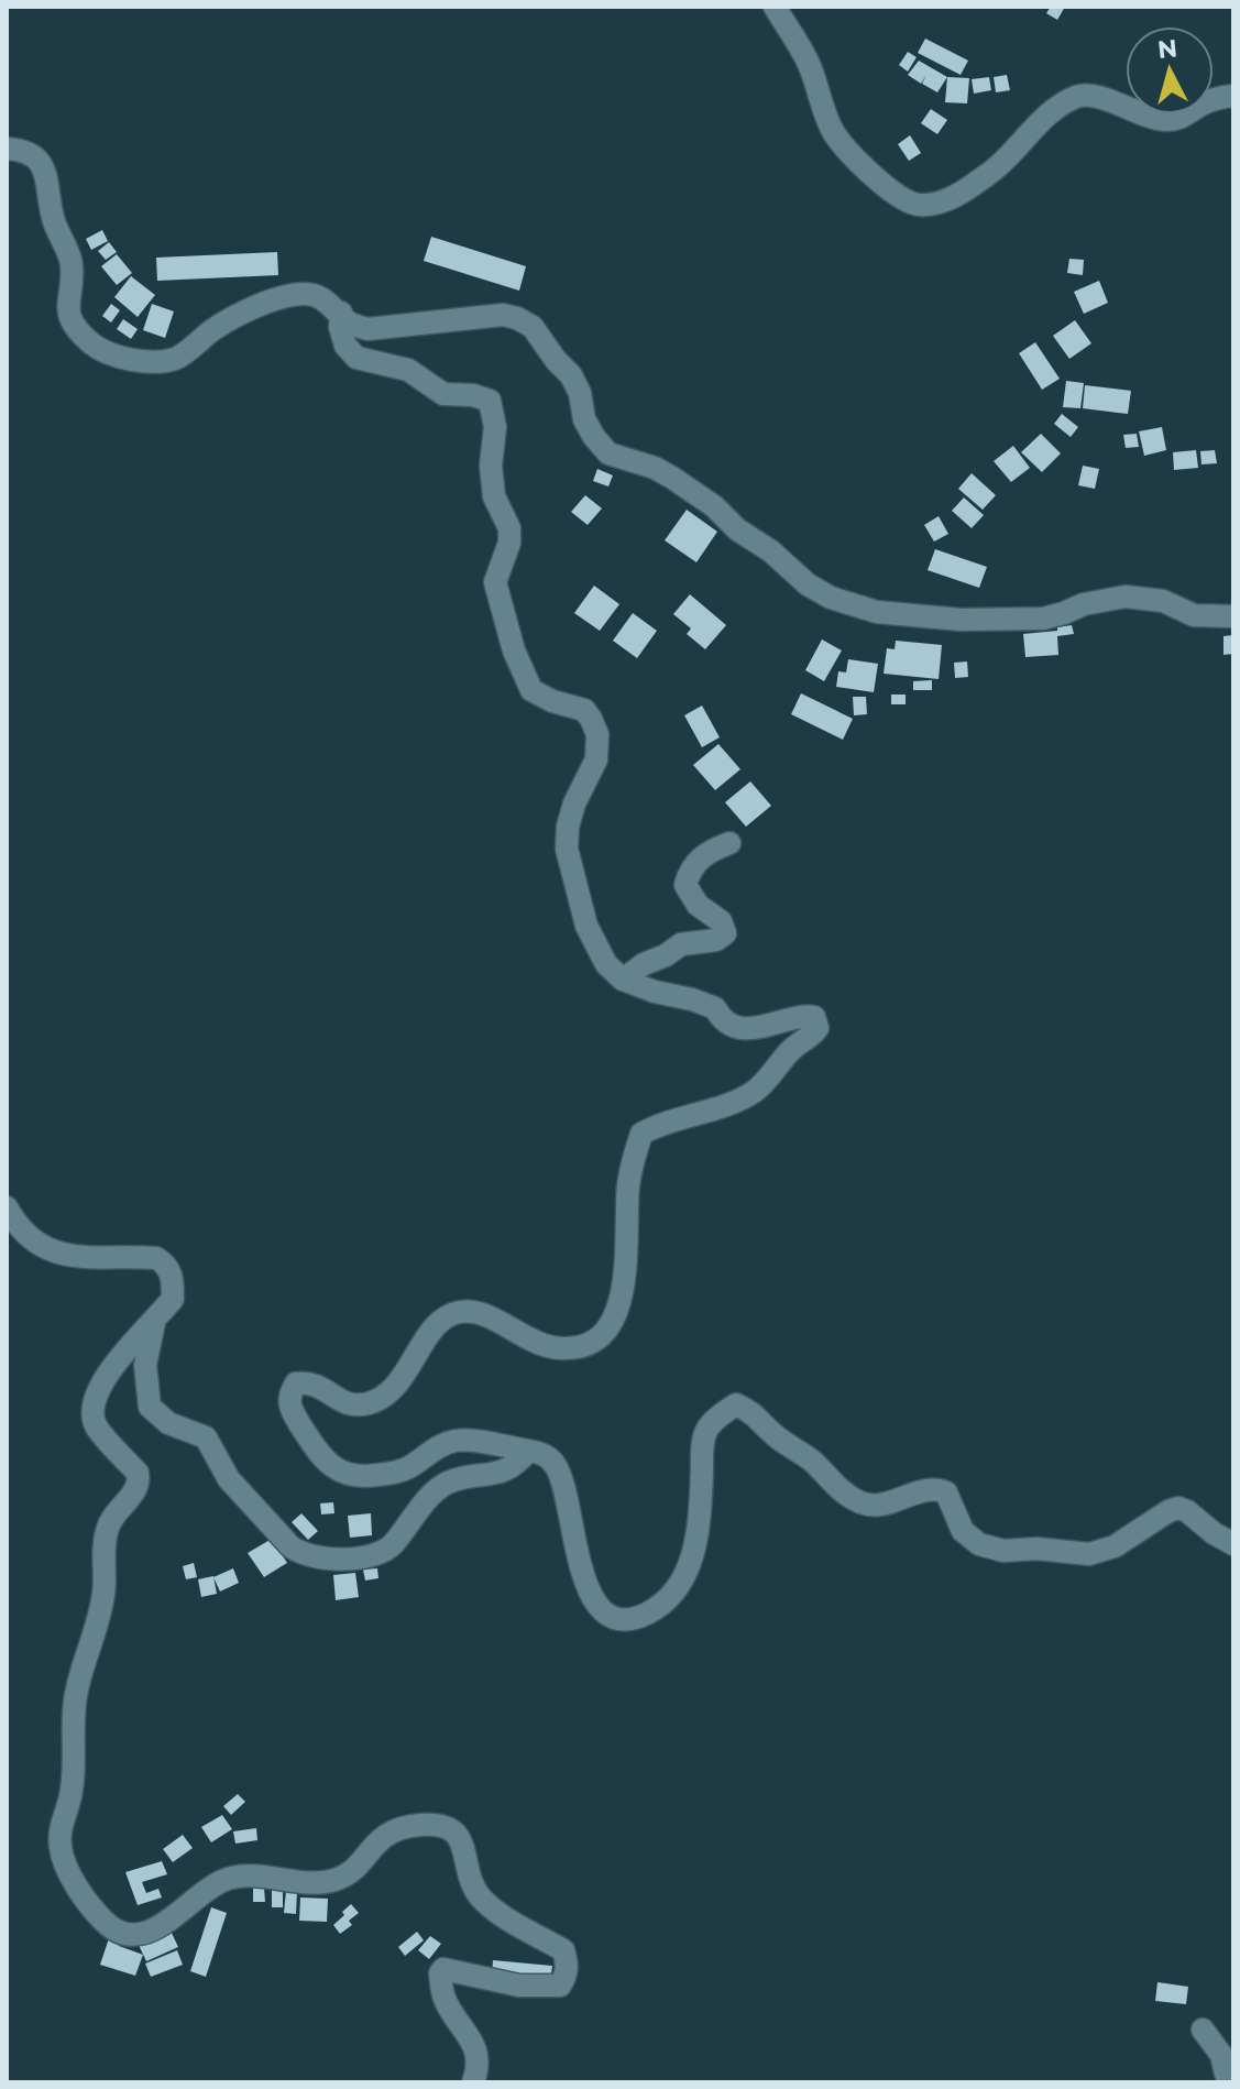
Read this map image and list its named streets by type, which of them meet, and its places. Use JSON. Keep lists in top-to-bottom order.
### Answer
{
  "north": "top"
}
